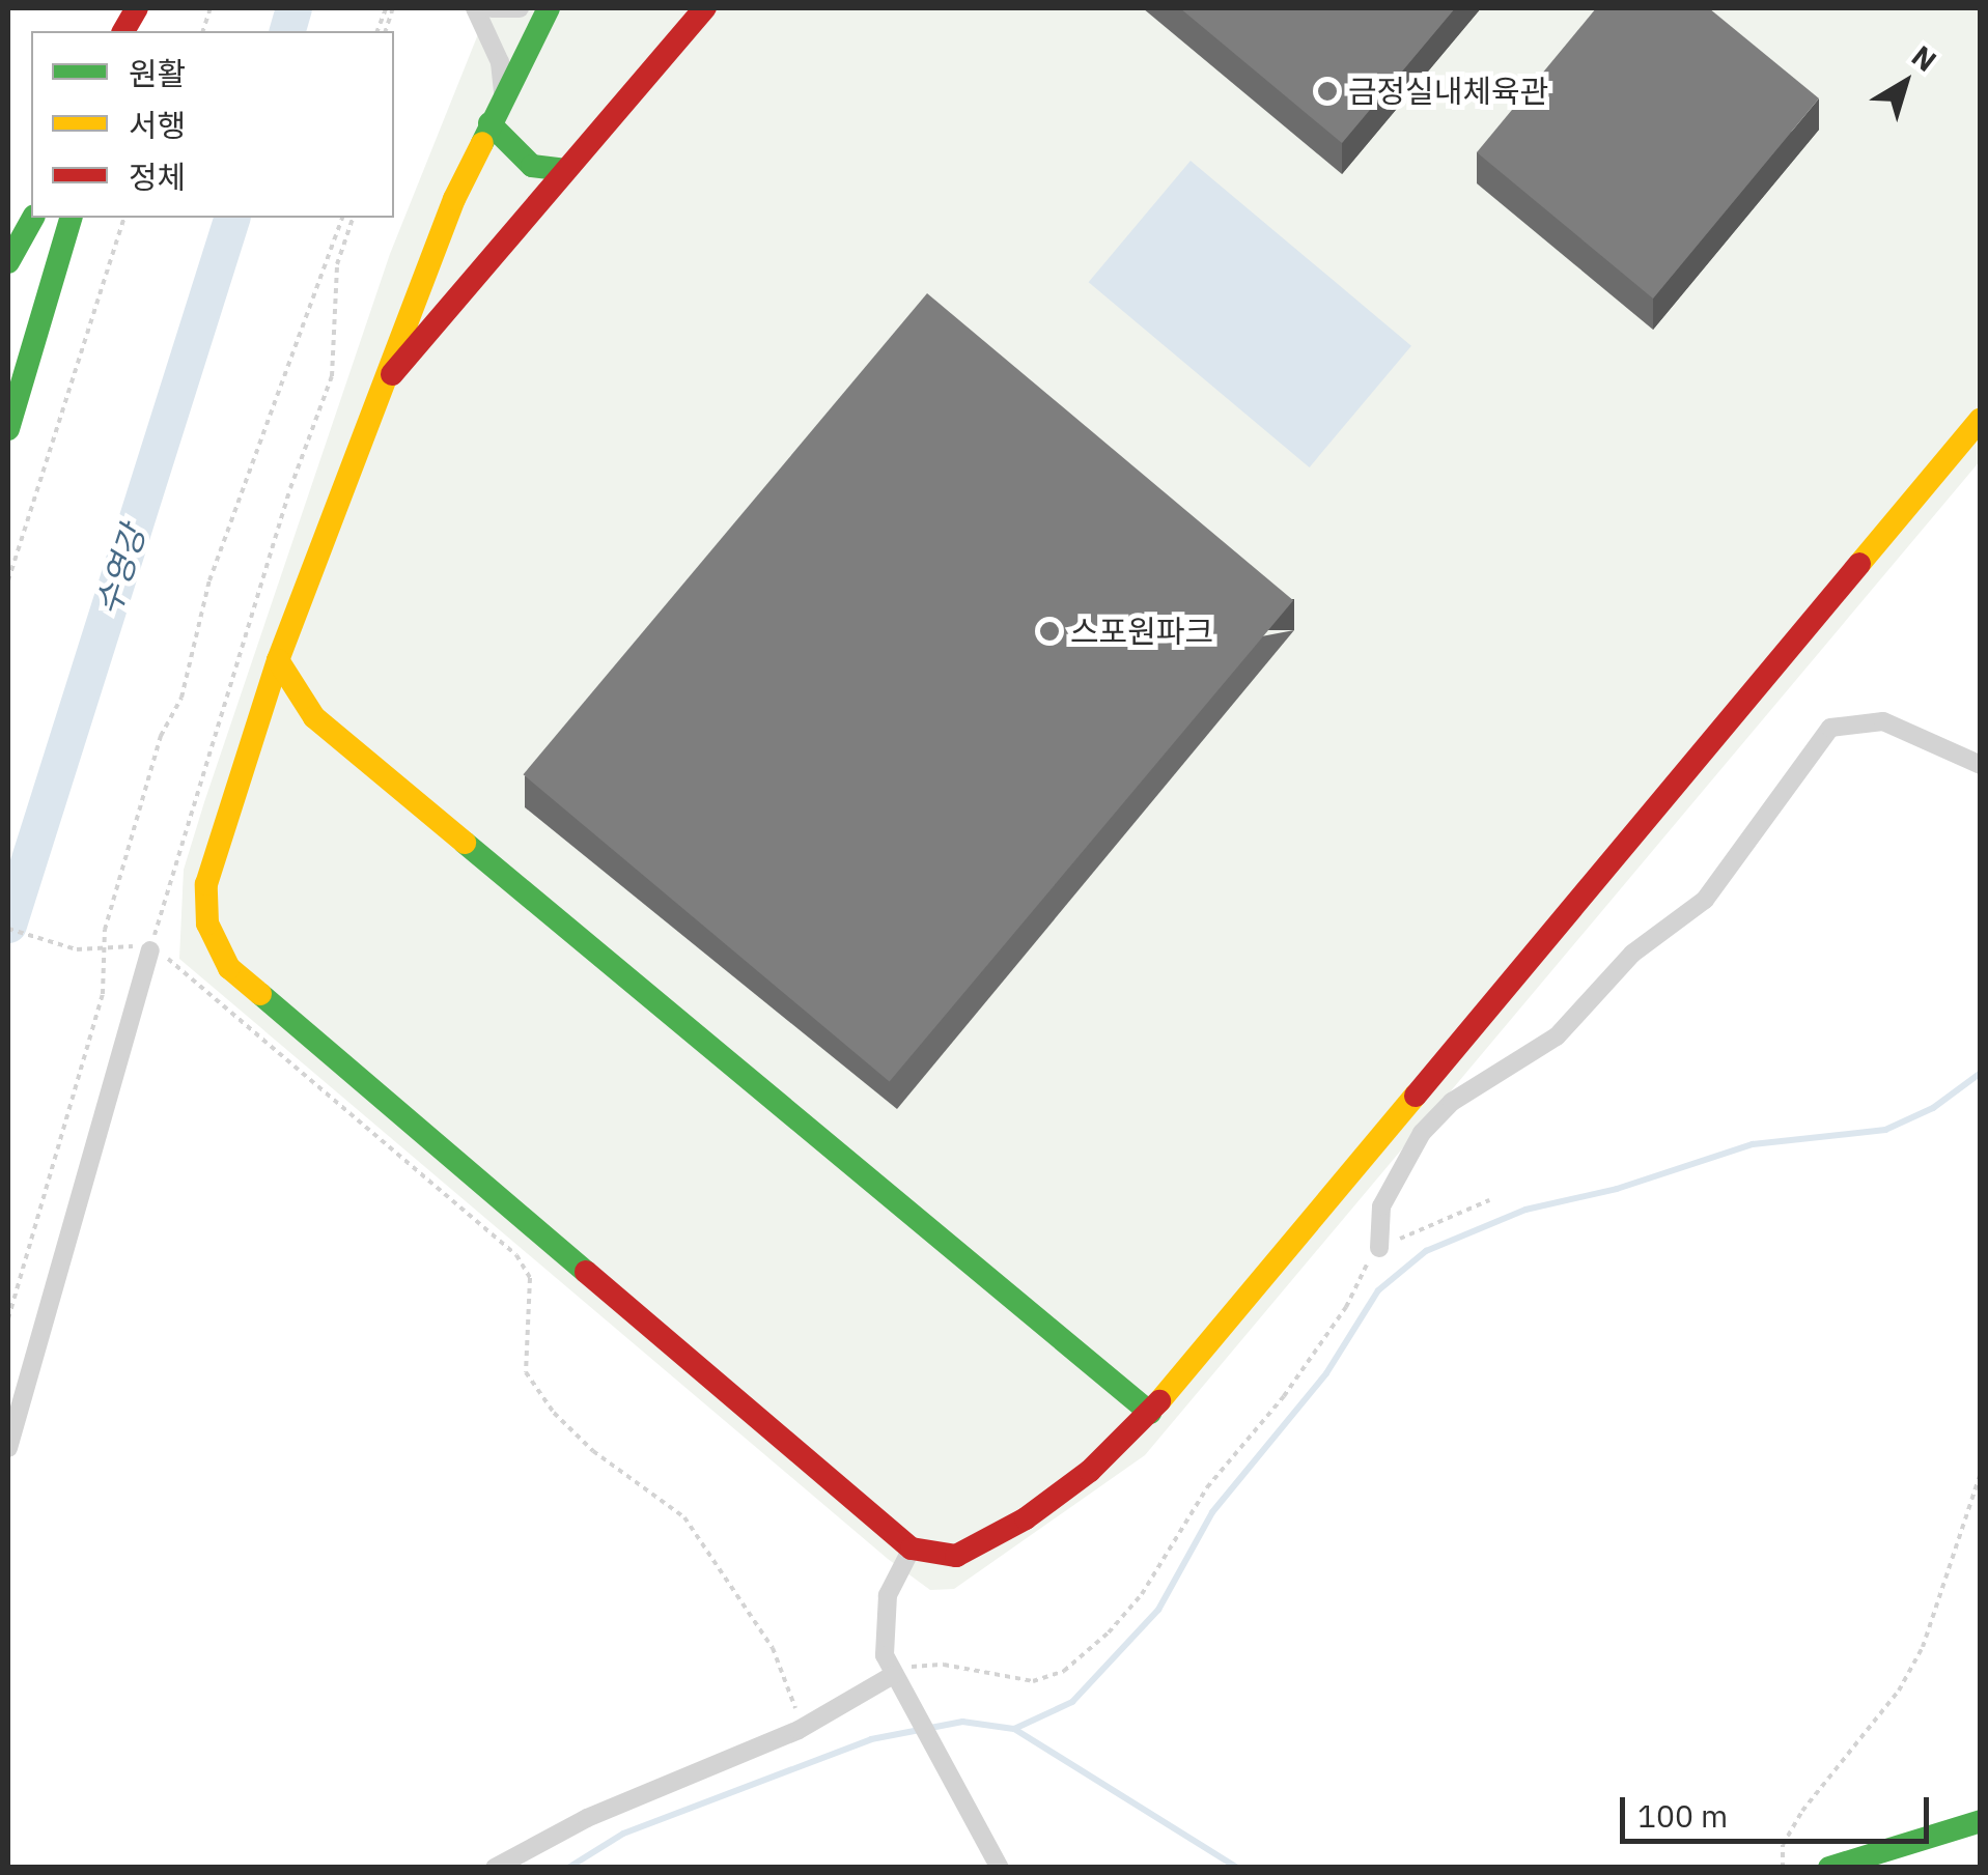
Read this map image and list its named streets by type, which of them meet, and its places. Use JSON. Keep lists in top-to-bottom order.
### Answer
{
  "water": ["수영강"],
  "places": ["금정실내체육관", "스포원파크"],
  "legend": ["원활", "서행", "정체"],
  "scale_bar": "100 m",
  "north": "top right"
}
